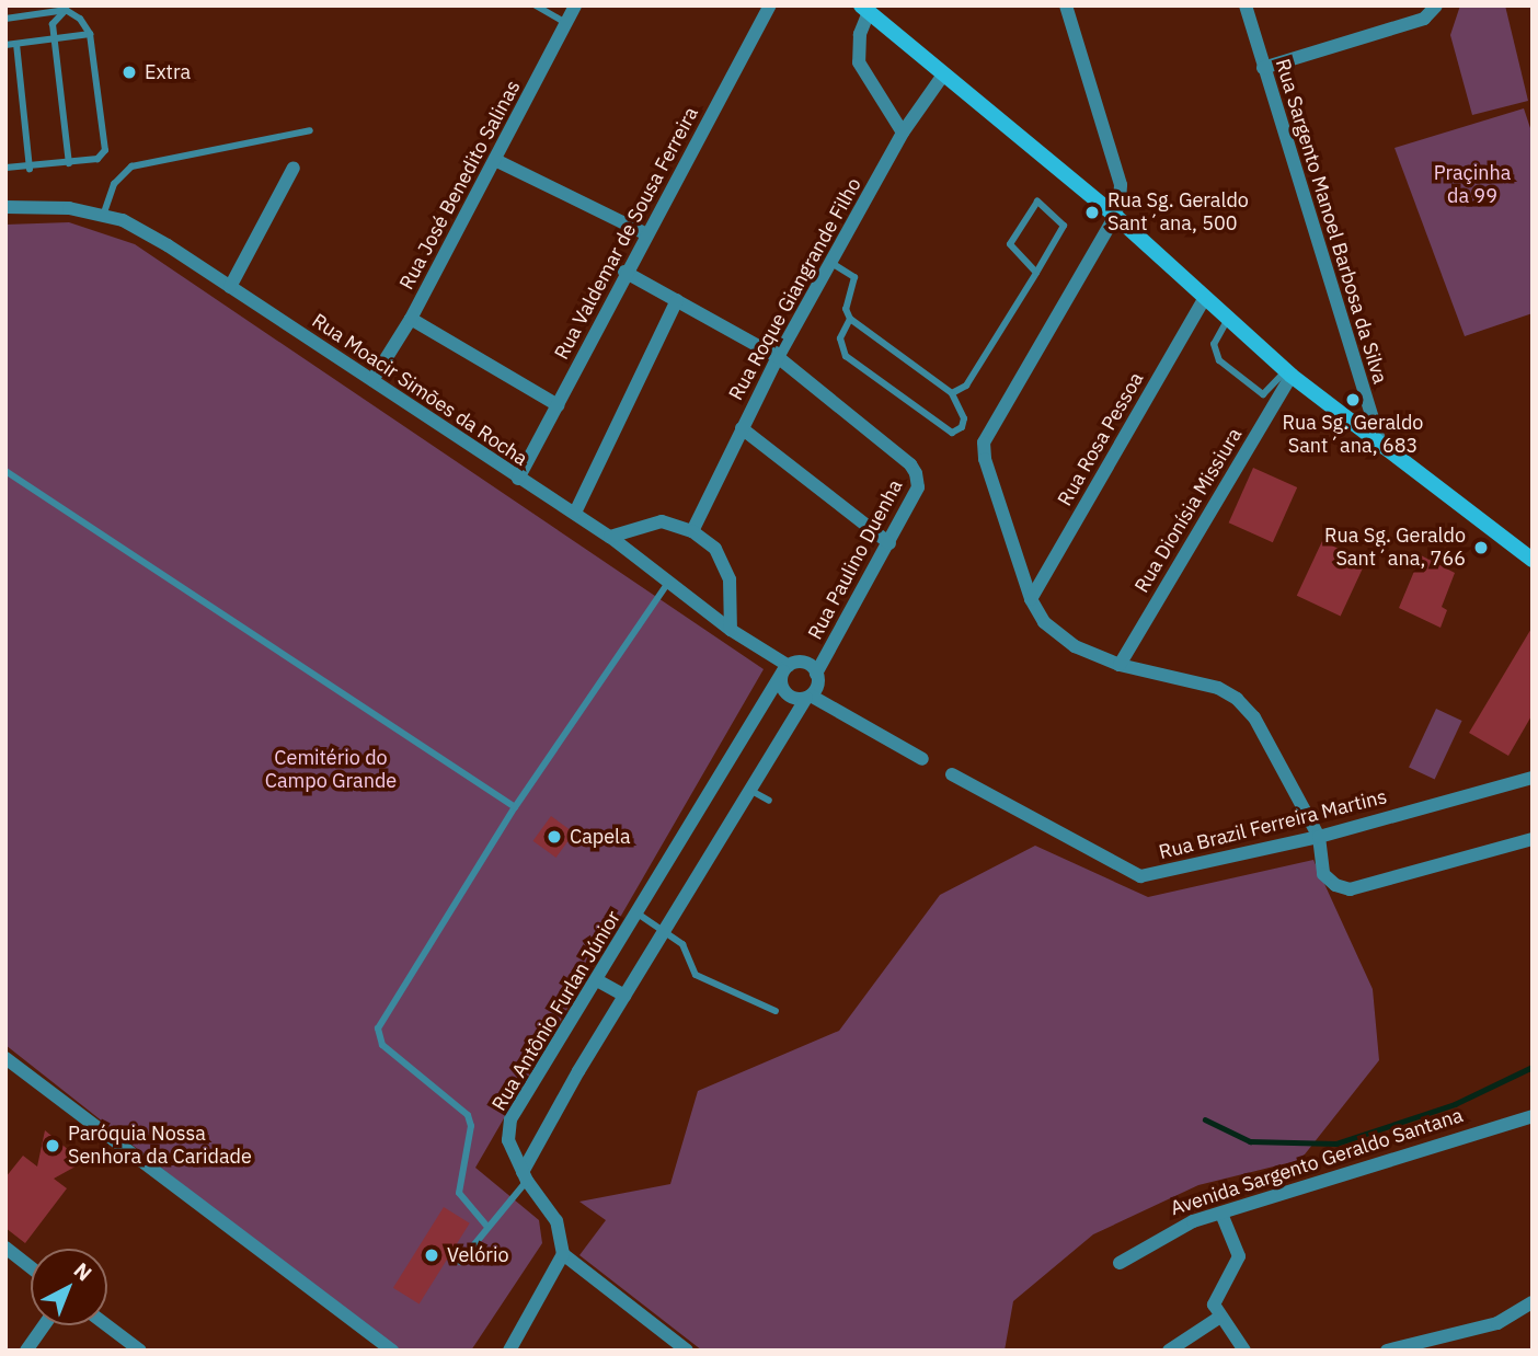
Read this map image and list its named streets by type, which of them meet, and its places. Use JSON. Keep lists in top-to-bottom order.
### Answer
{
  "streets": {
    "street": [
      "Rua José Benedito Salinas",
      "Rua Sargento Manoel Barbosa da Silva",
      "Rua Valdemar de Sousa Ferreira",
      "Rua Roque Giangrande Filho",
      "Rua Moacir Simões da Rocha",
      "Rua Rosa Pessoa",
      "Rua Dionísia Missiura",
      "Rua Paulino Duenha",
      "Rua Brazil Ferreira Martins",
      "Rua Antônio Furlan Júnior",
      "Avenida Sargento Geraldo Santana"
    ]
  },
  "crossings": [
    ["Rua José Benedito Salinas", "Rua Moacir Simões da Rocha"],
    ["Rua Valdemar de Sousa Ferreira", "Rua Moacir Simões da Rocha"],
    ["Rua Roque Giangrande Filho", "Rua Paulino Duenha"],
    ["Rua Moacir Simões da Rocha", "Rua Antônio Furlan Júnior"]
  ],
  "parks": ["Praçinha da 99", "Cemitério do Campo Grande"],
  "places": [
    "Extra",
    "Rua Sg. Geraldo Sant´ana, 500",
    "Rua Sg. Geraldo Sant´ana, 683",
    "Rua Sg. Geraldo Sant´ana, 766",
    "Capela",
    "Paróquia Nossa Senhora da Caridade",
    "Velório"
  ],
  "north": "top right"
}
